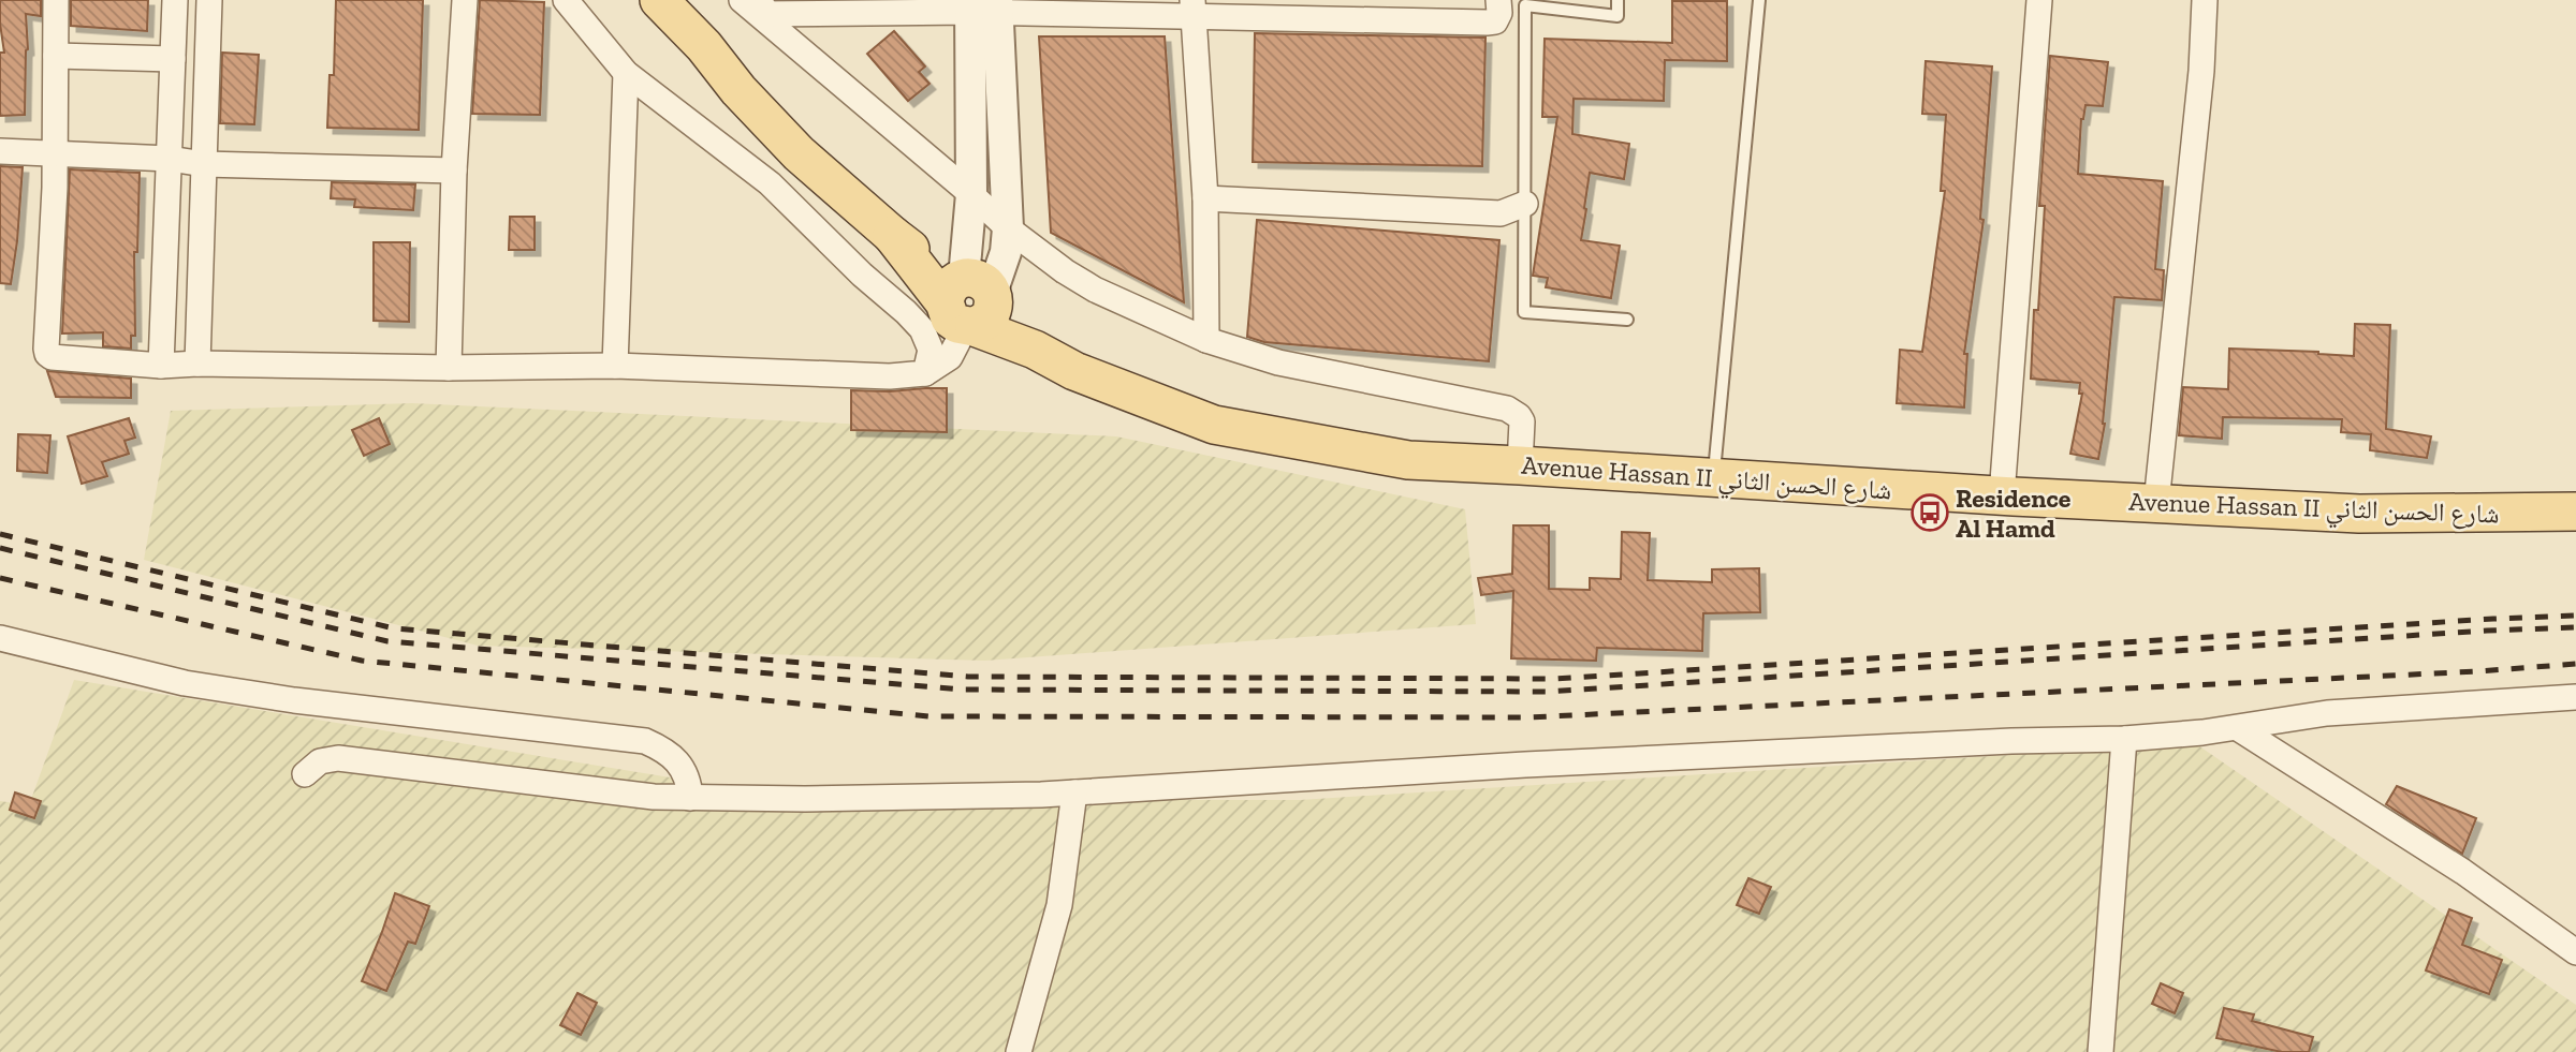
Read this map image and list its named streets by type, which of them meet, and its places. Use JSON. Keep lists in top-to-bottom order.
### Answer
{
  "streets": {
    "main road": ["Avenue Hassan II شارع الحسن الثاني"]
  },
  "places": {
    "bus stop": ["Residence Al Hamd"]
  }
}
